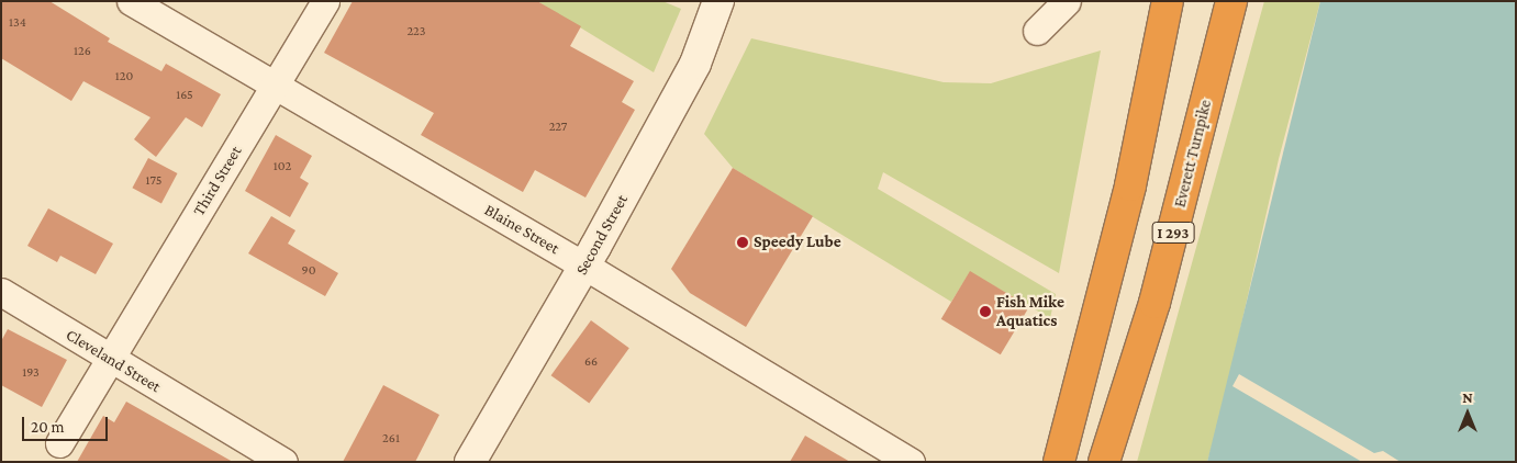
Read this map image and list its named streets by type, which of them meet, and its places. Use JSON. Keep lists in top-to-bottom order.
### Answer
{
  "streets": {
    "highway": ["Everett Turnpike", "I 293"],
    "main road": ["Second Street"],
    "street": ["Third Street", "Blaine Street", "Cleveland Street"]
  },
  "crossings": [
    ["Third Street", "Blaine Street"],
    ["Third Street", "Cleveland Street"],
    ["Blaine Street", "Second Street"]
  ],
  "places": ["Speedy Lube", "Fish Mike Aquatics"],
  "house_numbers": [
    "134",
    "223",
    "126",
    "120",
    "165",
    "227",
    "102",
    "175",
    "90",
    "66",
    "193",
    "261"
  ],
  "scale_bar": "20 m",
  "north": "top"
}
